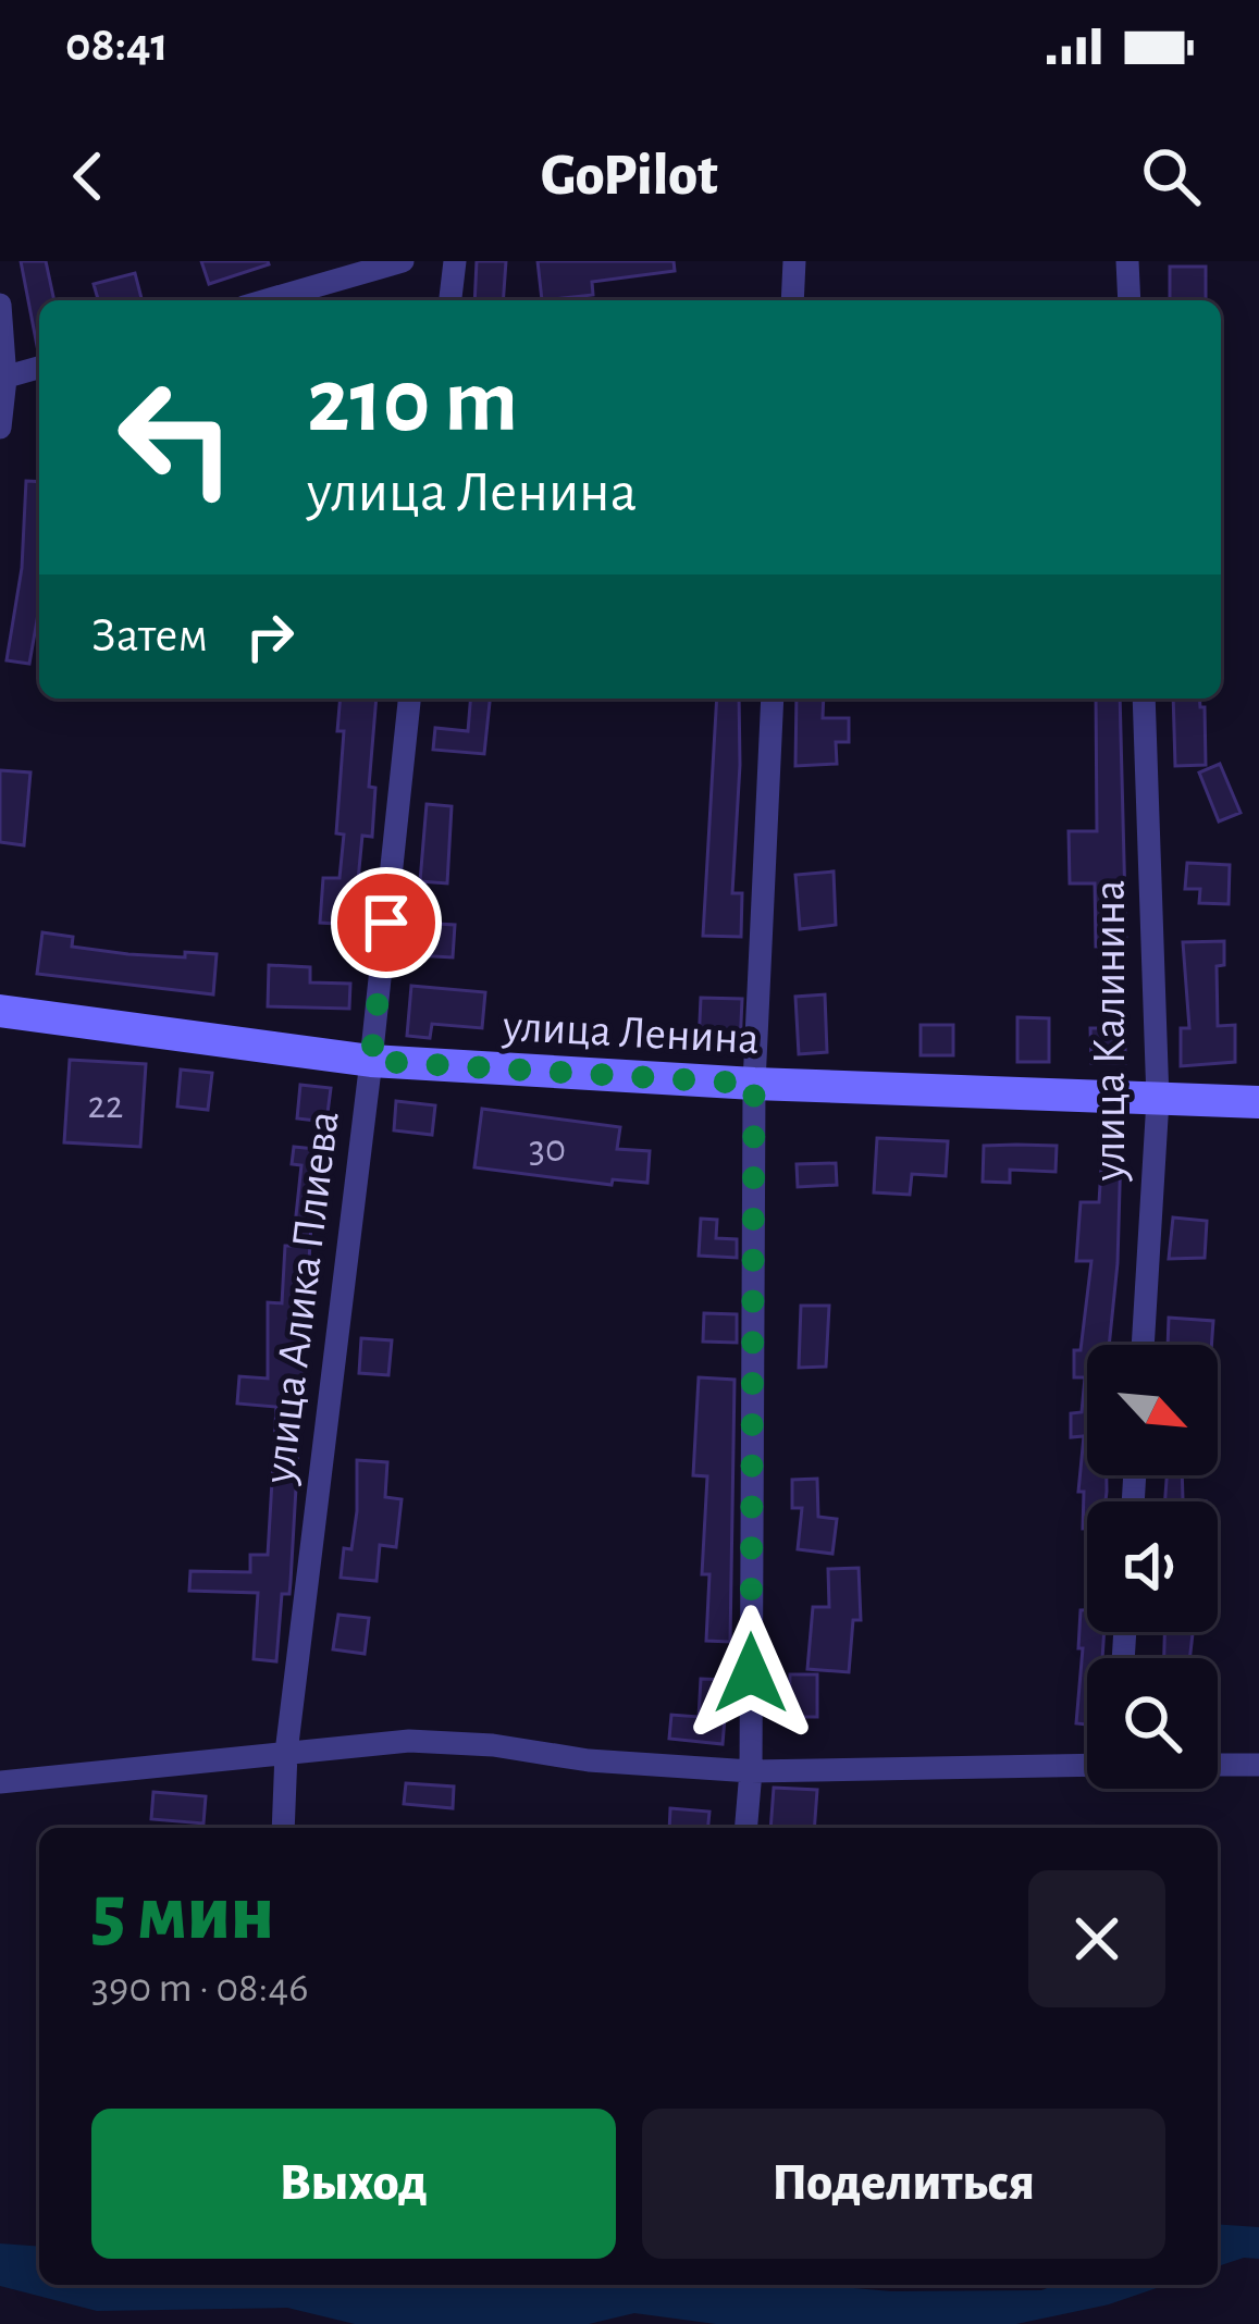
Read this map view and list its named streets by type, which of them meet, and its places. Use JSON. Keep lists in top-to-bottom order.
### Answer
{
  "streets": {
    "street": ["улица Ленина", "улица Калинина", "улица Алика Плиева"]
  },
  "crossings": [
    ["улица Ленина", "улица Калинина"],
    ["улица Ленина", "улица Алика Плиева"]
  ],
  "house_numbers": ["22", "30"],
  "north": "bottom right",
  "page": {
    "status": "08:41",
    "header": "GoPilot",
    "turn": ["210 m", "улица Ленина"],
    "then": "Затем",
    "heading": ["5 мин", "390 m · 08:46"],
    "buttons": ["Выход", "Поделиться"]
  }
}
